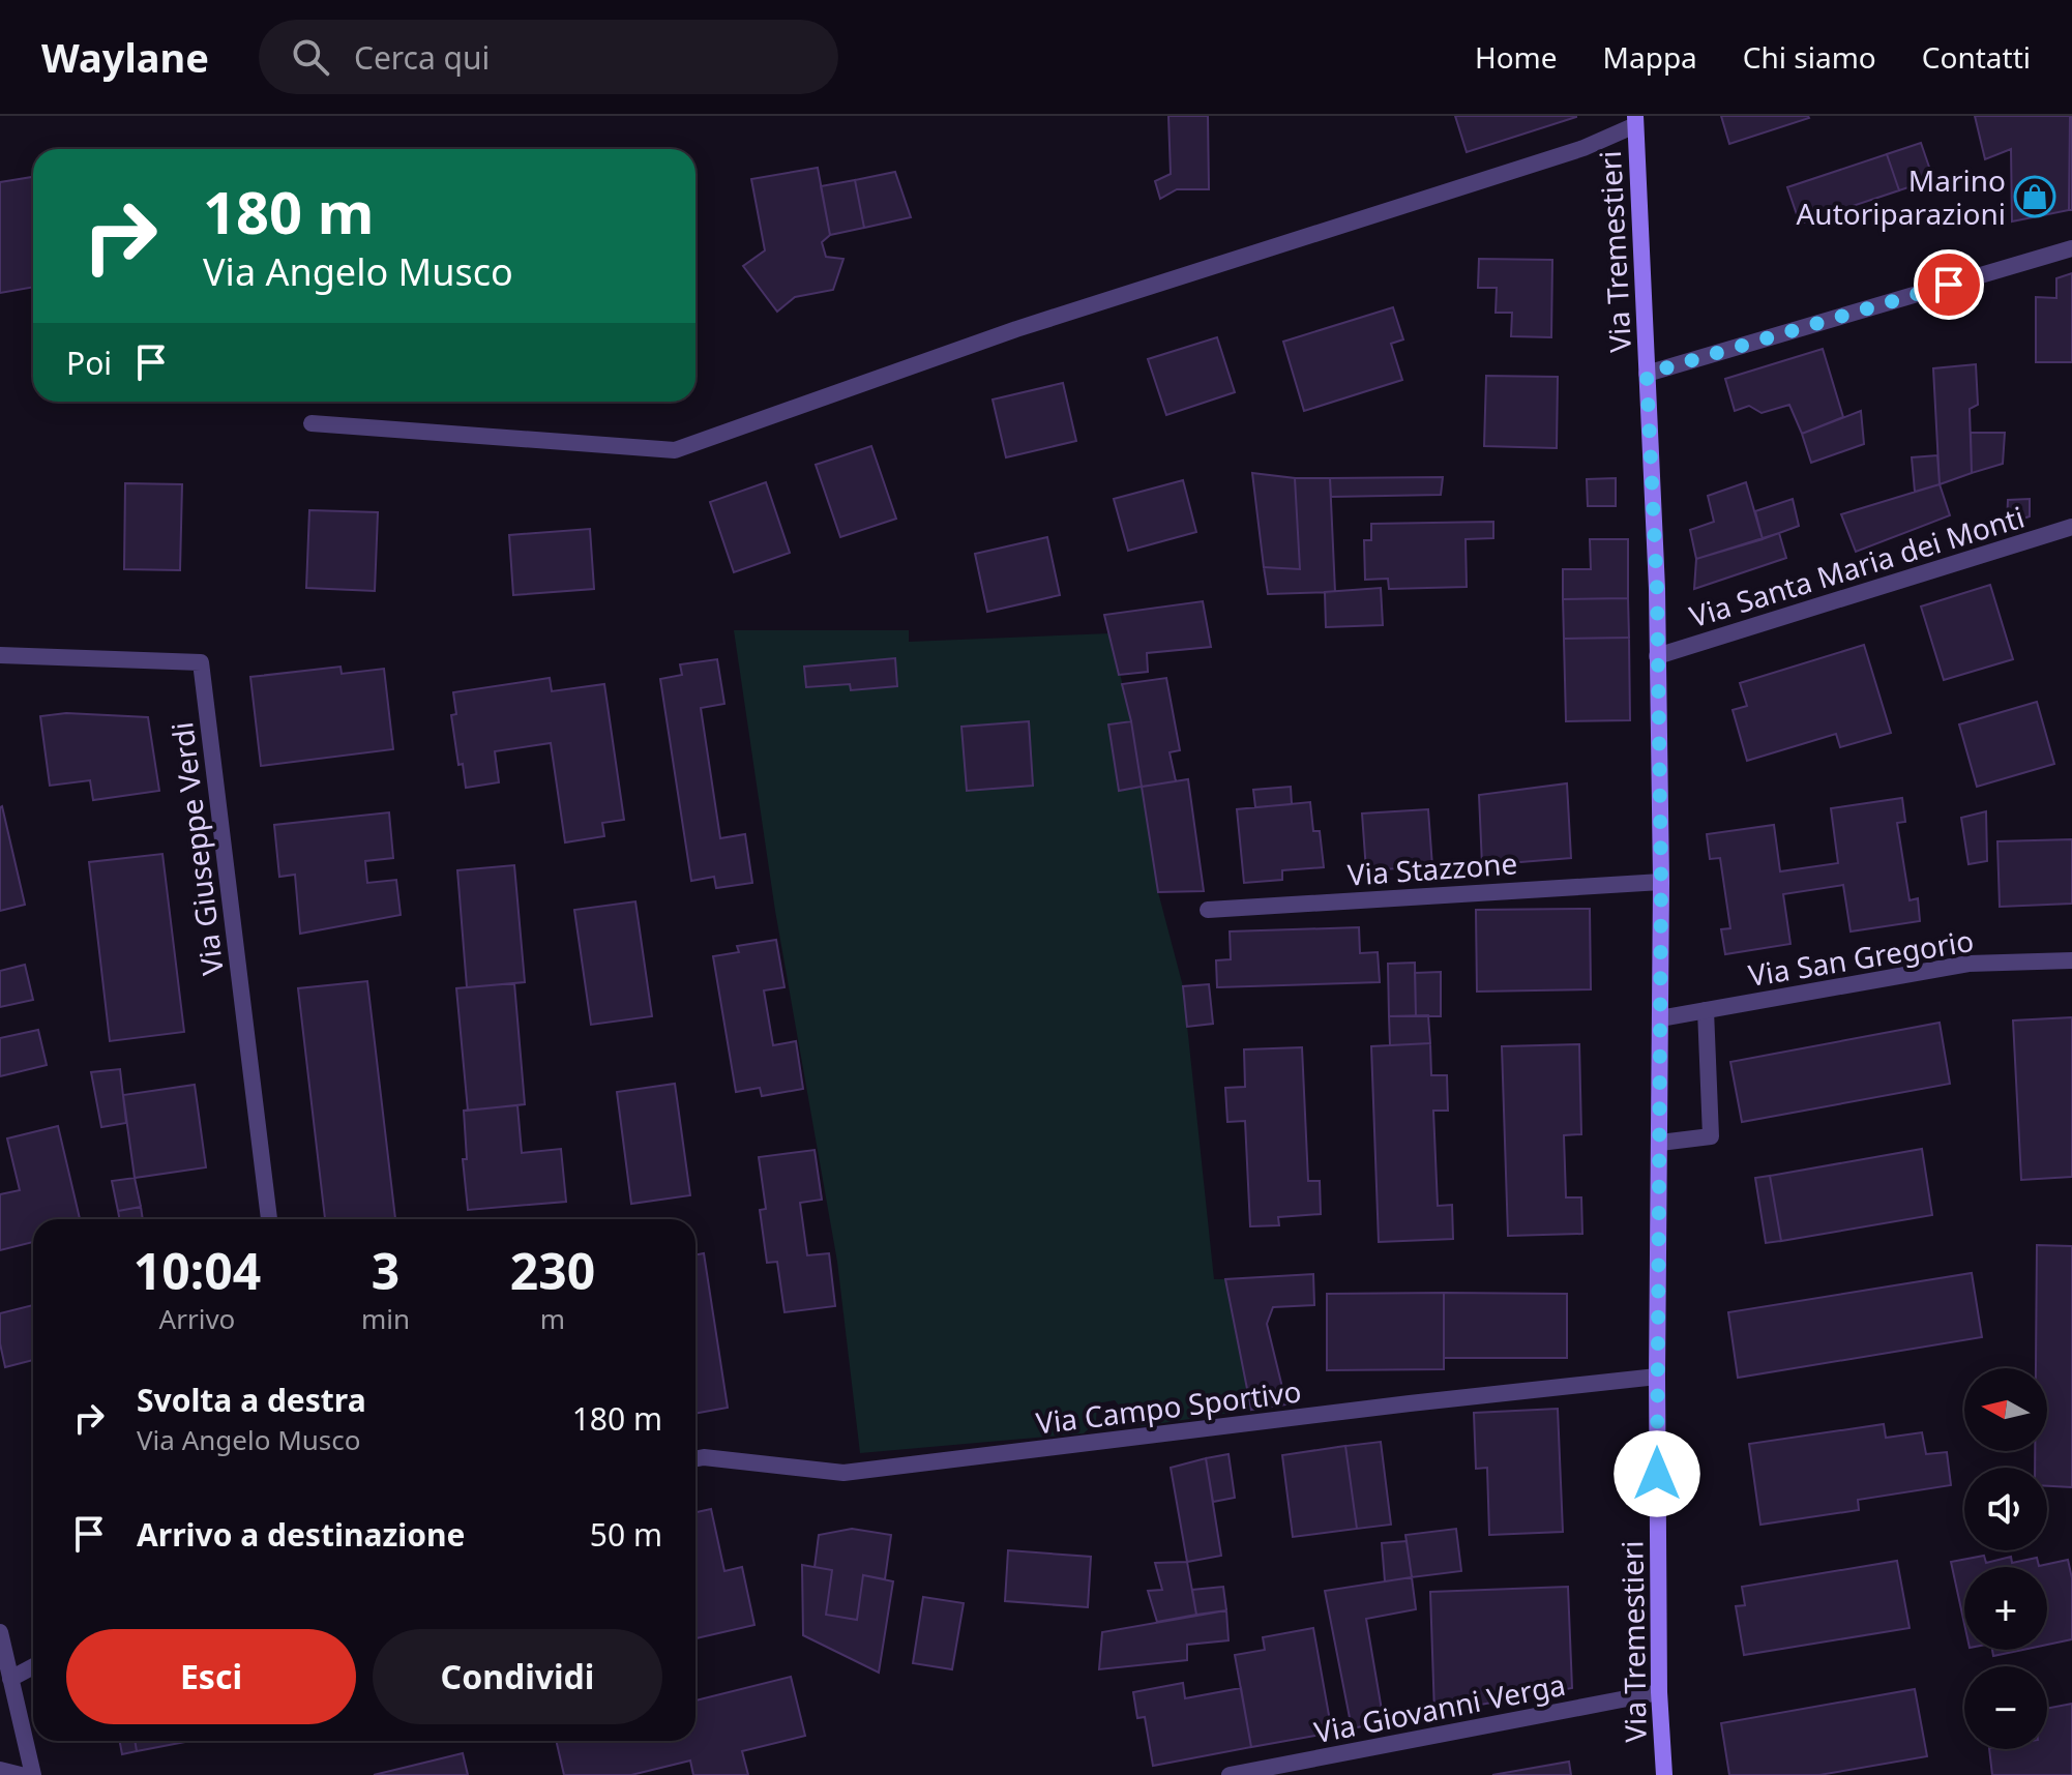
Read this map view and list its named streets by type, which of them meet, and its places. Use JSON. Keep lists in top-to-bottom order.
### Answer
{
  "streets": {
    "main road": ["Via Tremestieri"],
    "street": [
      "Via Santa Maria dei Monti",
      "Via Giuseppe Verdi",
      "Via Stazzone",
      "Via San Gregorio",
      "Via Campo Sportivo",
      "Via Giovanni Verga"
    ]
  },
  "crossings": [
    ["Via Tremestieri", "Via Santa Maria dei Monti"],
    ["Via Tremestieri", "Via Stazzone"],
    ["Via Tremestieri", "Via San Gregorio"],
    ["Via Tremestieri", "Via Campo Sportivo"],
    ["Via Tremestieri", "Via Giovanni Verga"]
  ],
  "places": {
    "shop": ["Marino Autoriparazioni"]
  },
  "north": "left",
  "page": {
    "header": "Waylane",
    "search": "Cerca qui",
    "nav": [
      "Home",
      "Mappa",
      "Chi siamo",
      "Contatti"
    ],
    "turn": ["180 m", "Via Angelo Musco"],
    "then": "Poi",
    "eta": [
      "10:04",
      "Arrivo",
      "3",
      "min",
      "230",
      "m"
    ],
    "list": [
      {
        "name": "Svolta a destra",
        "note": "Via Angelo Musco",
        "value": "180 m"
      },
      {
        "name": "Arrivo a destinazione",
        "value": "50 m"
      }
    ],
    "map_buttons": ["+", "−"],
    "buttons": ["Esci", "Condividi"]
  }
}
